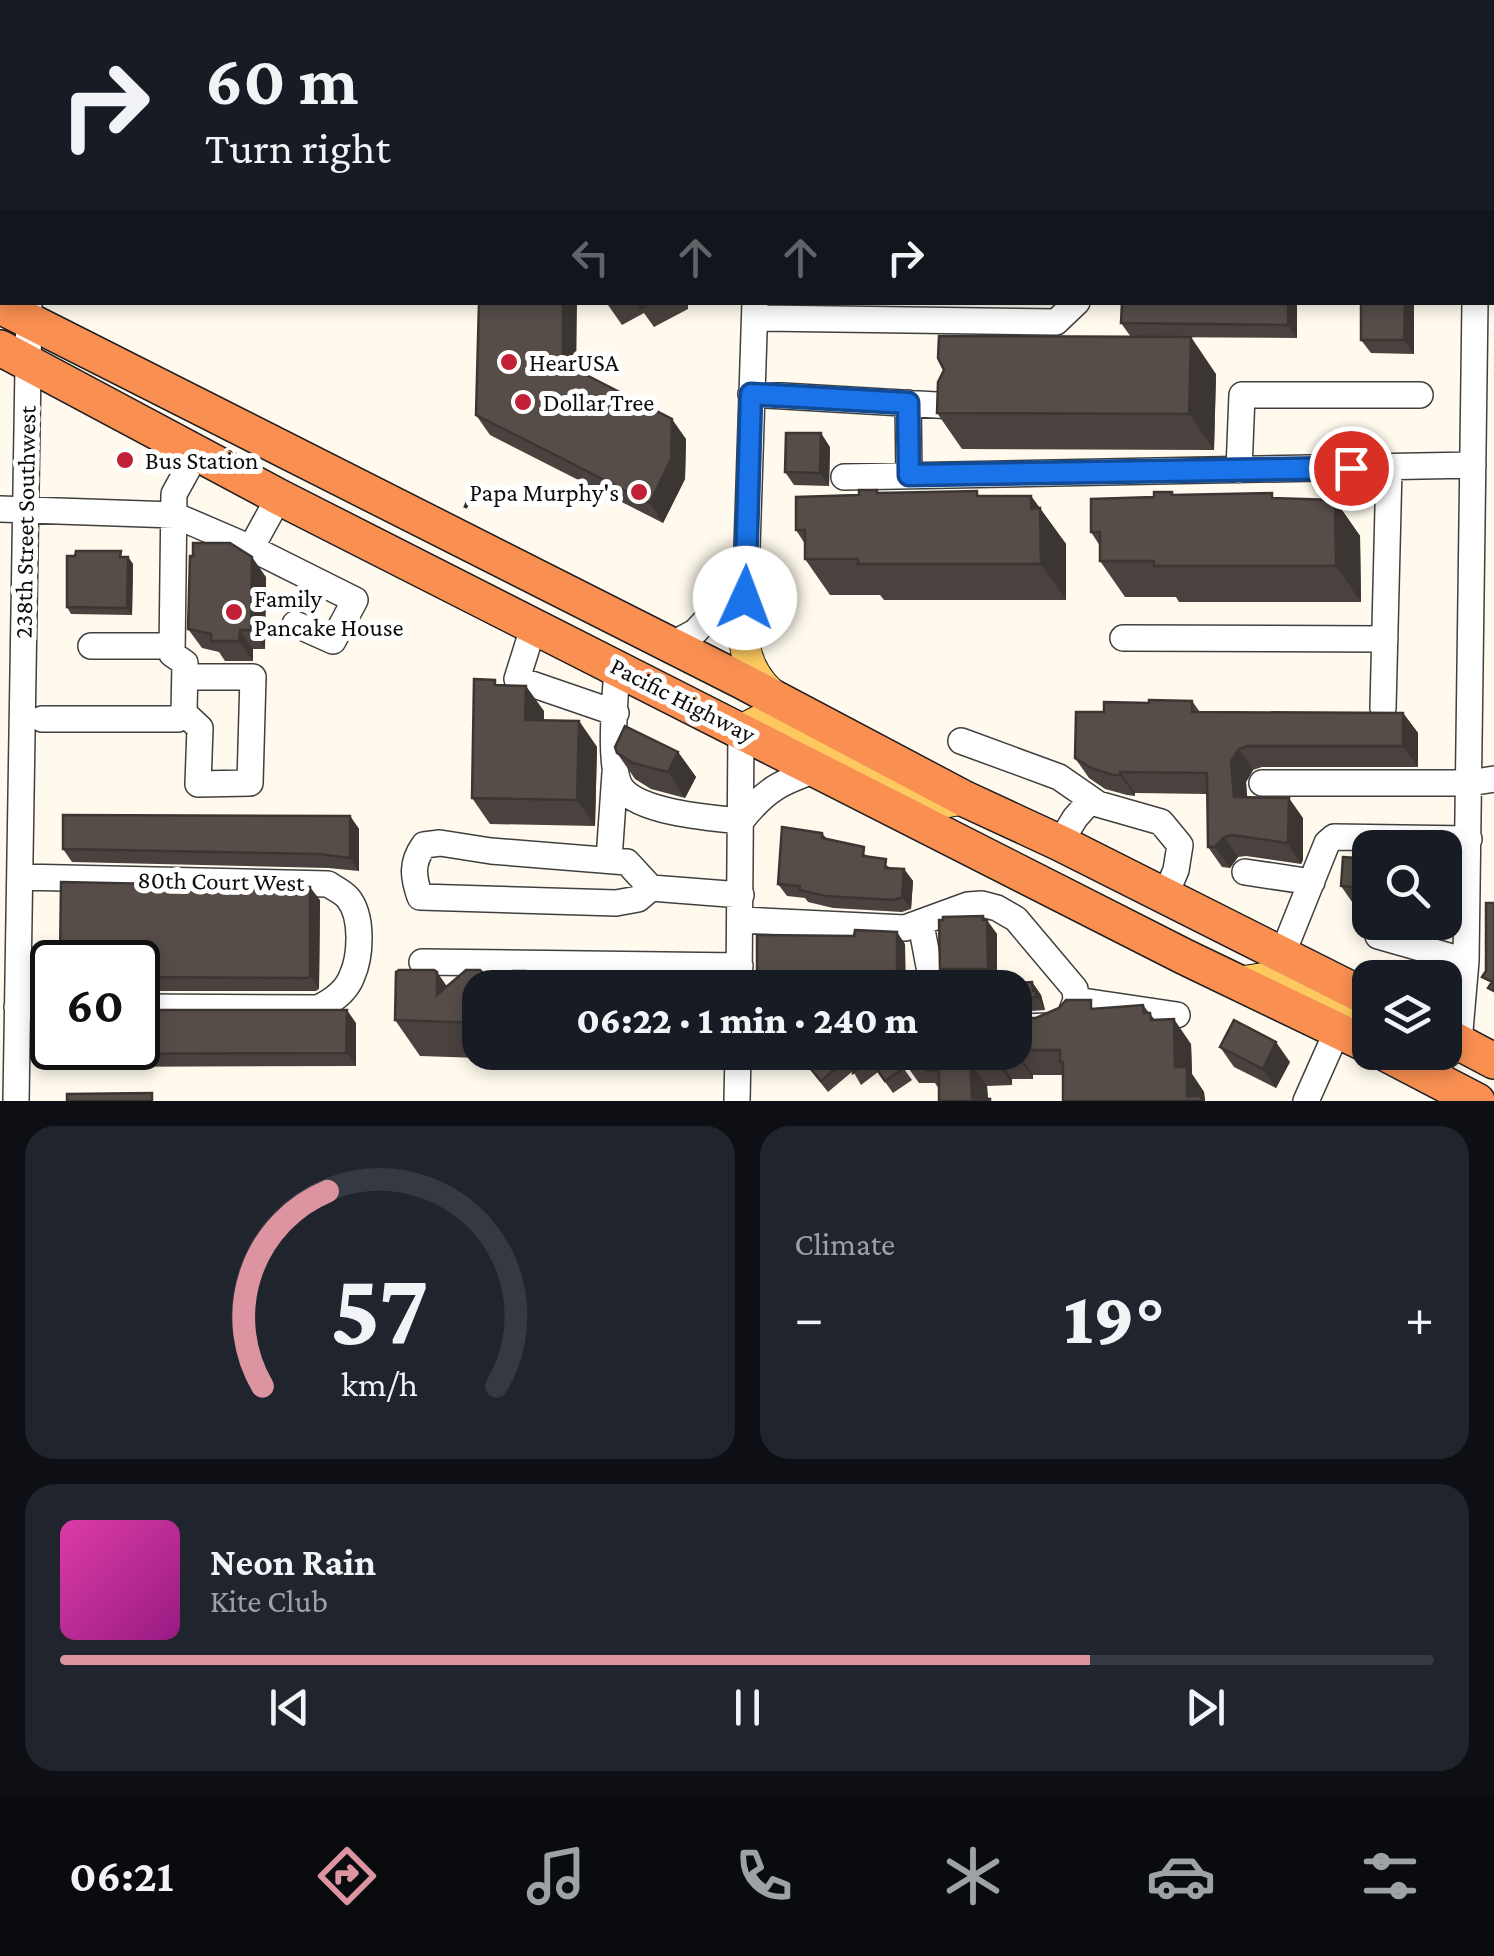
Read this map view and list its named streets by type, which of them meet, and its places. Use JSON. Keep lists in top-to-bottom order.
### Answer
{
  "streets": {
    "highway": ["Pacific Highway"],
    "street": ["238th Street Southwest", "80th Court West"]
  },
  "crossings": [
    ["238th Street Southwest", "Pacific Highway"],
    ["238th Street Southwest", "80th Court West"]
  ],
  "places": [
    "HearUSA",
    "Dollar Tree",
    "Bus Station",
    "Papa Murphy's",
    "Family Pancake House"
  ],
  "page": {
    "turn": ["60 m", "Turn right"],
    "limit": "60",
    "trip": "06:22 · 1 min · 240 m",
    "tile": "Climate",
    "heat": ["−", "19°", "+"],
    "song": ["Neon Rain", "Kite Club"],
    "tabs": "06:21",
    "gauge": ["57", "km/h"]
  }
}
